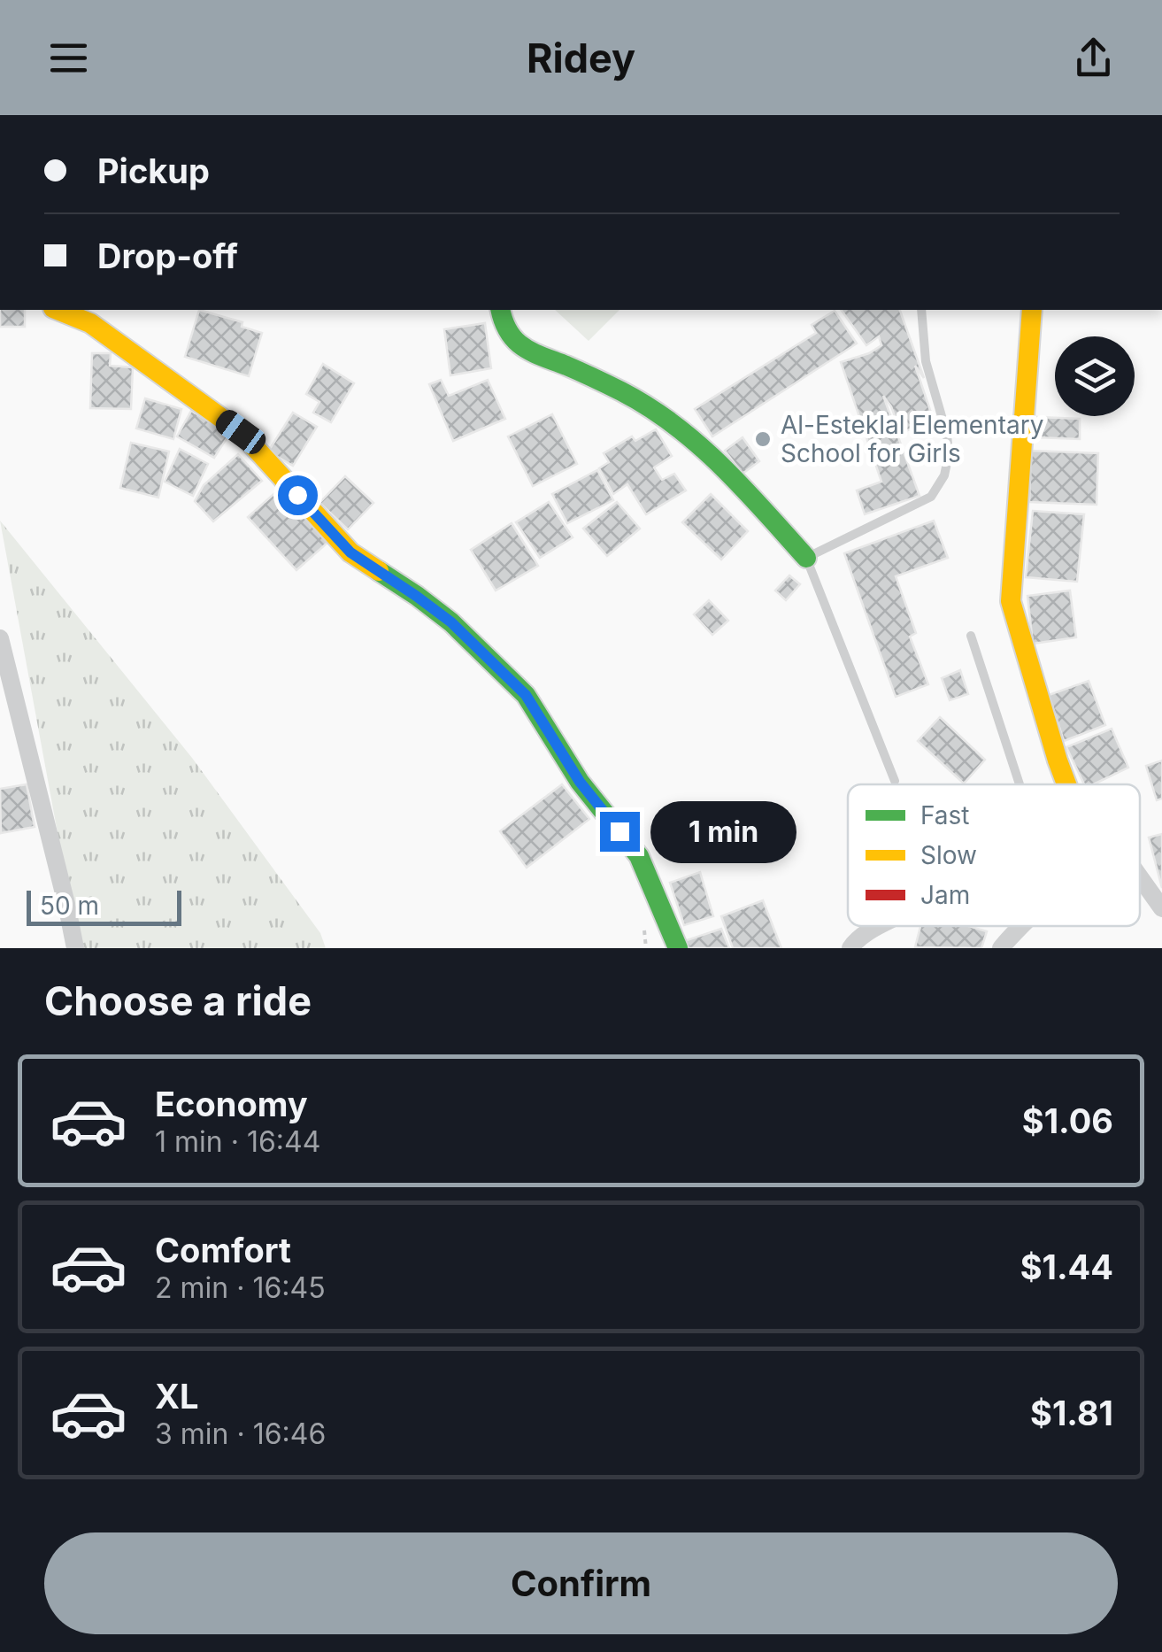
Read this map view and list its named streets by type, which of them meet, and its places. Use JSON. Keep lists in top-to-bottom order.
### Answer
{
  "places": ["Al-Esteklal Elementary School for Girls"],
  "legend": ["Fast", "Slow", "Jam"],
  "scale_bar": "50 m",
  "page": {
    "header": "Ridey",
    "banner": ["Pickup", "Drop-off"],
    "bubble": "1 min",
    "scale": "50 m",
    "heading": "Choose a ride",
    "list": [
      {
        "name": "Economy",
        "note": "1 min · 16:44",
        "value": "$1.06"
      },
      {
        "name": "Comfort",
        "note": "2 min · 16:45",
        "value": "$1.44"
      },
      {
        "name": "XL",
        "note": "3 min · 16:46",
        "value": "$1.81"
      }
    ],
    "buttons": "Confirm"
  }
}
